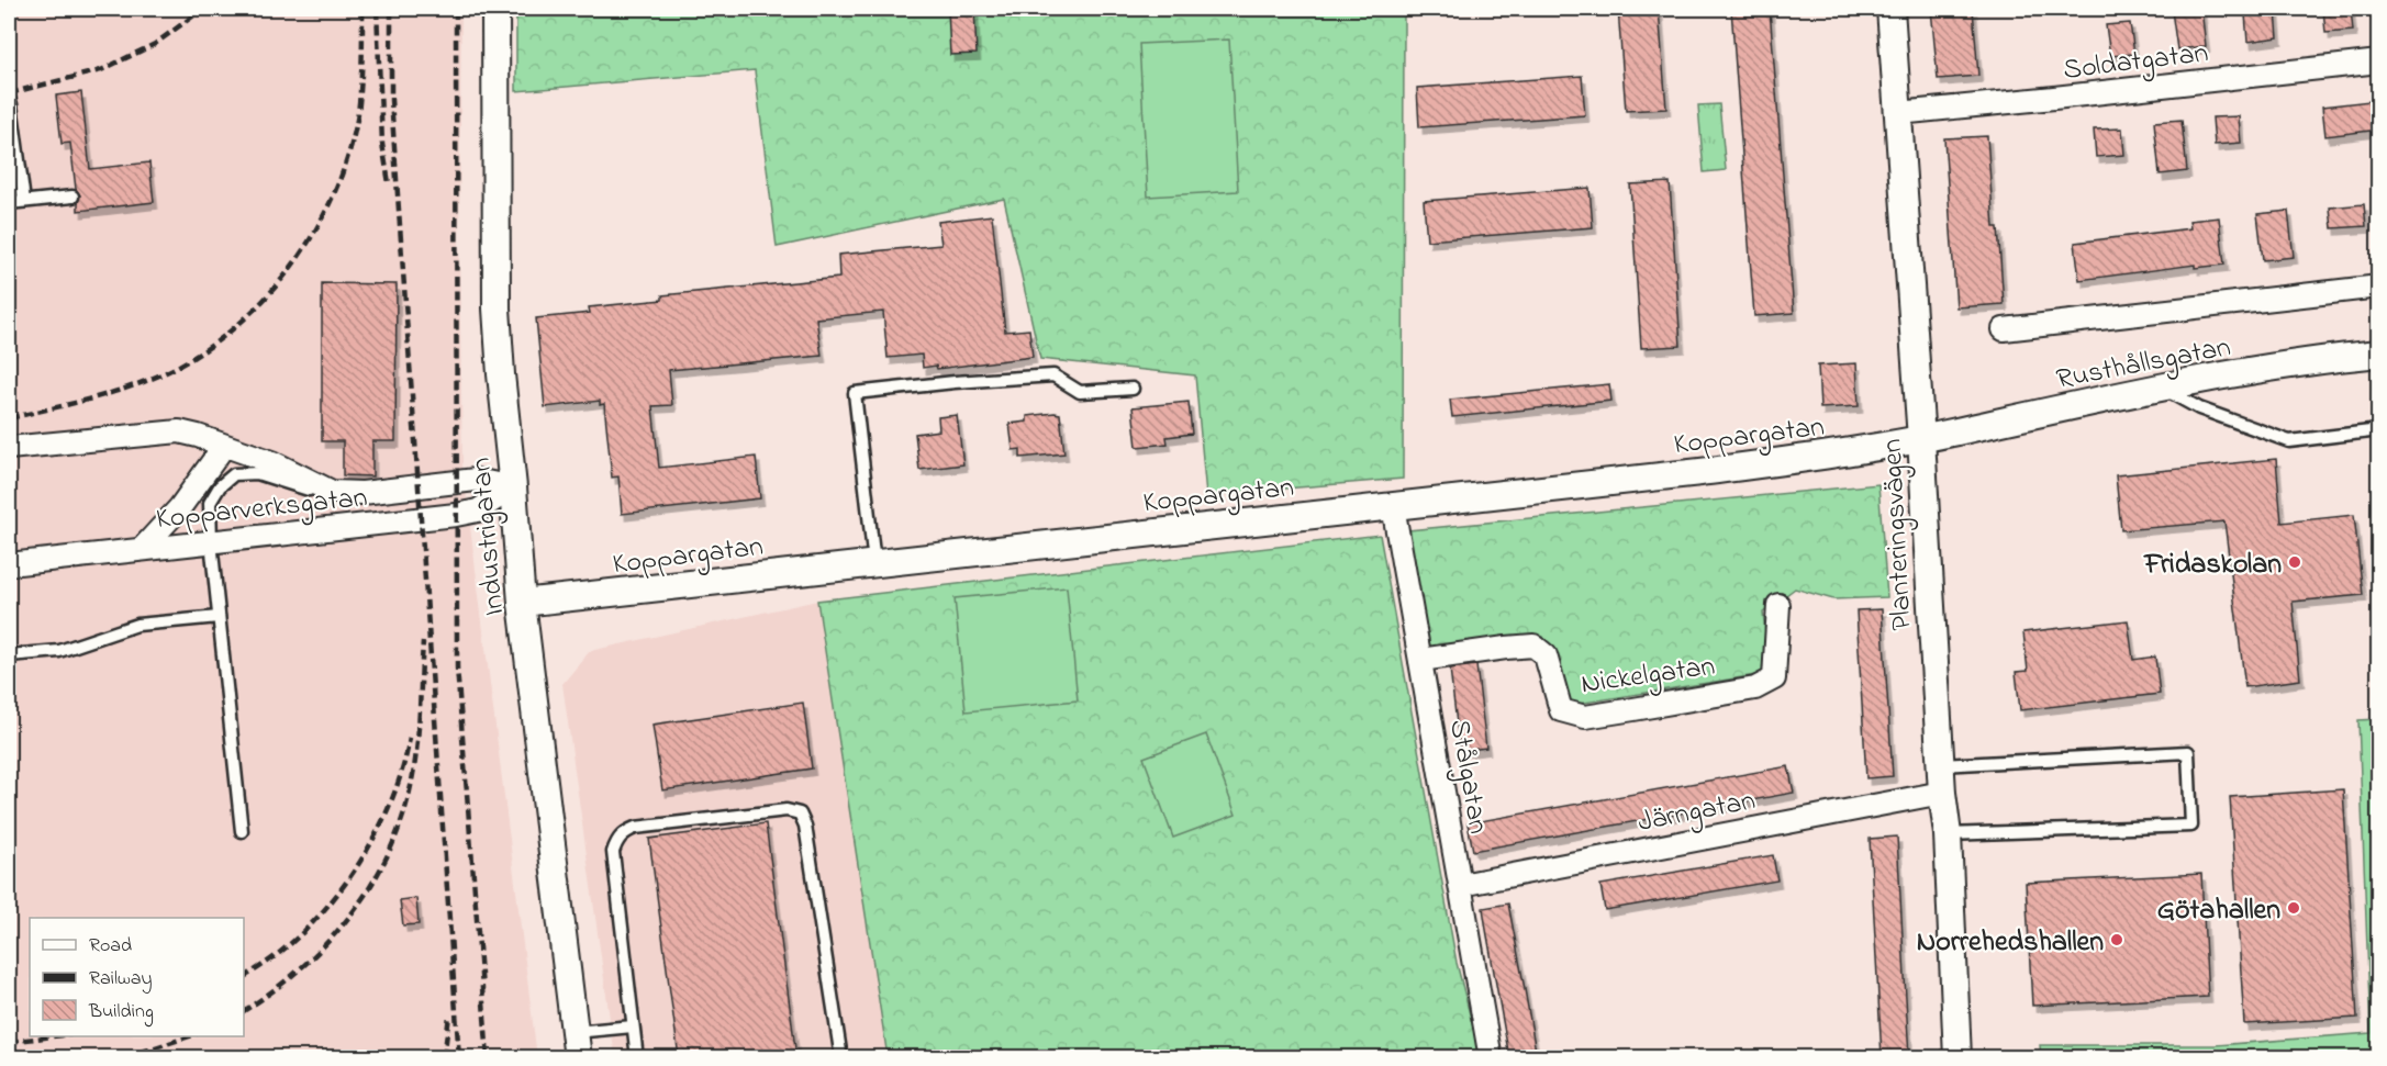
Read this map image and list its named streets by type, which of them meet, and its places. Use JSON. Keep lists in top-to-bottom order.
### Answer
{
  "streets": {
    "street": [
      "Soldatgatan",
      "Rusthållsgatan",
      "Koppargatan",
      "Kopparverksgatan",
      "Planteringsvägen",
      "Industrigatan",
      "Nickelgatan",
      "Stålgatan",
      "Järngatan"
    ]
  },
  "crossings": [
    ["Soldatgatan", "Planteringsvägen"],
    ["Rusthållsgatan", "Koppargatan"],
    ["Rusthållsgatan", "Planteringsvägen"],
    ["Koppargatan", "Planteringsvägen"],
    ["Koppargatan", "Industrigatan"],
    ["Koppargatan", "Stålgatan"],
    ["Kopparverksgatan", "Industrigatan"],
    ["Planteringsvägen", "Järngatan"],
    ["Nickelgatan", "Stålgatan"],
    ["Stålgatan", "Järngatan"]
  ],
  "places": ["Fridaskolan", "Götahallen", "Norrehedshallen"],
  "legend": ["Road", "Railway", "Building"]
}
